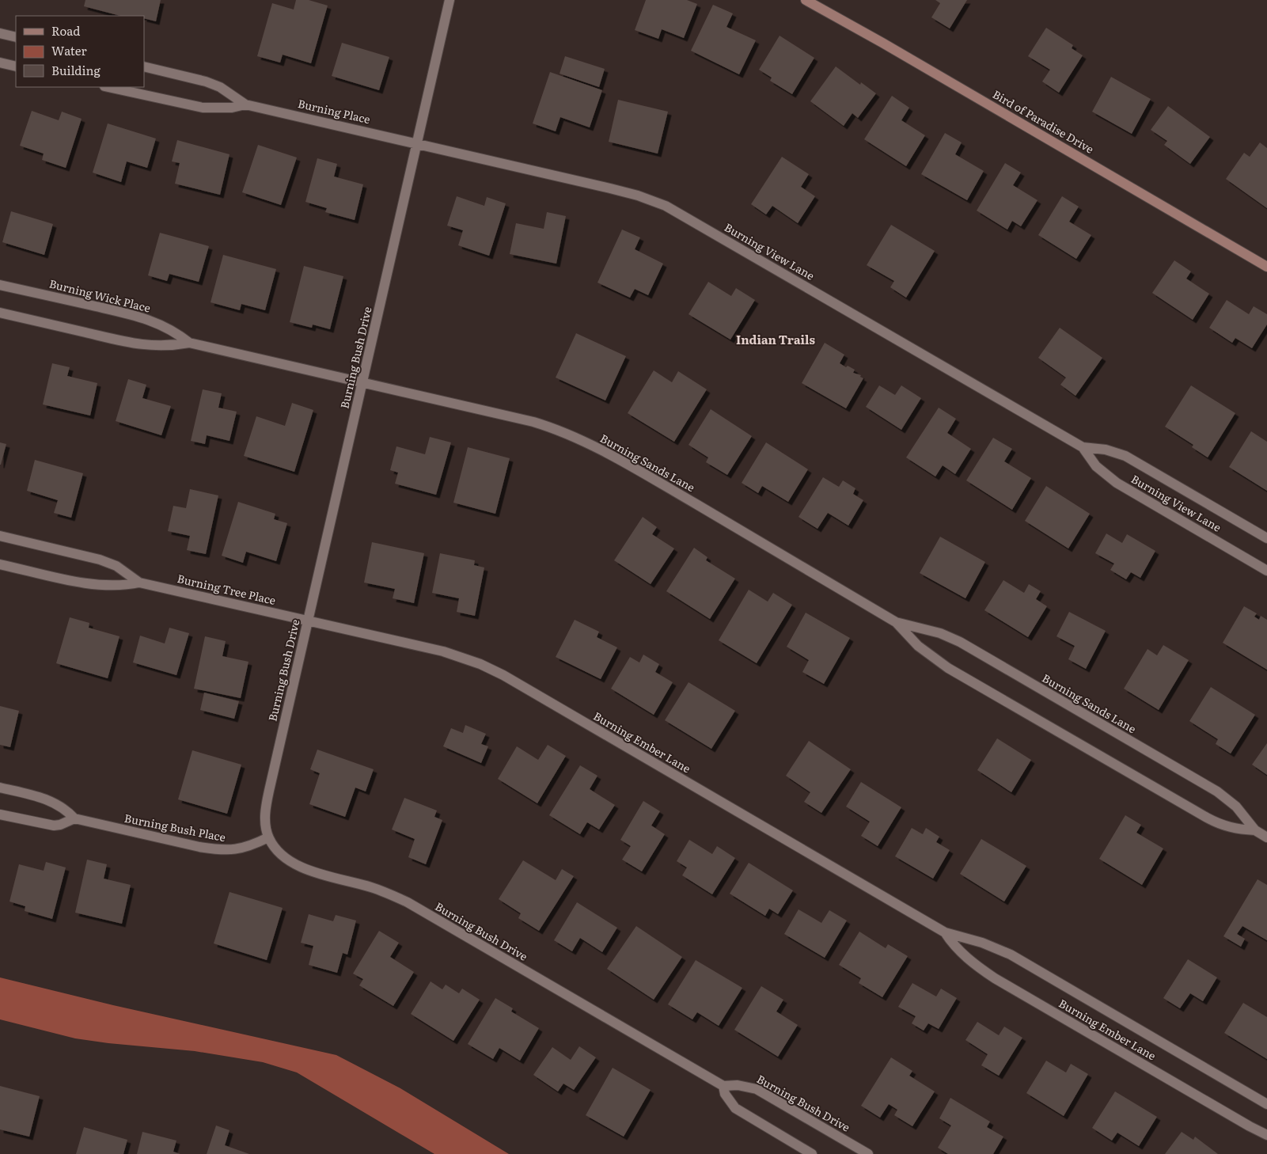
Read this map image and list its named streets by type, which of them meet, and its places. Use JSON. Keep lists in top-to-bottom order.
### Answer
{
  "streets": {
    "street": [
      "Burning Place",
      "Bird of Paradise Drive",
      "Burning View Lane",
      "Burning Wick Place",
      "Burning Bush Drive",
      "Burning Sands Lane",
      "Burning Tree Place",
      "Burning Ember Lane",
      "Burning Bush Place"
    ]
  },
  "crossings": [
    ["Burning Place", "Burning View Lane"],
    ["Burning Place", "Burning Bush Drive"],
    ["Burning View Lane", "Burning Bush Drive"],
    ["Burning Wick Place", "Burning Bush Drive"],
    ["Burning Wick Place", "Burning Sands Lane"],
    ["Burning Bush Drive", "Burning Sands Lane"],
    ["Burning Bush Drive", "Burning Tree Place"],
    ["Burning Bush Drive", "Burning Ember Lane"],
    ["Burning Bush Drive", "Burning Bush Place"],
    ["Burning Tree Place", "Burning Ember Lane"]
  ],
  "districts": ["Indian Trails"],
  "legend": ["Road", "Water", "Building"]
}
